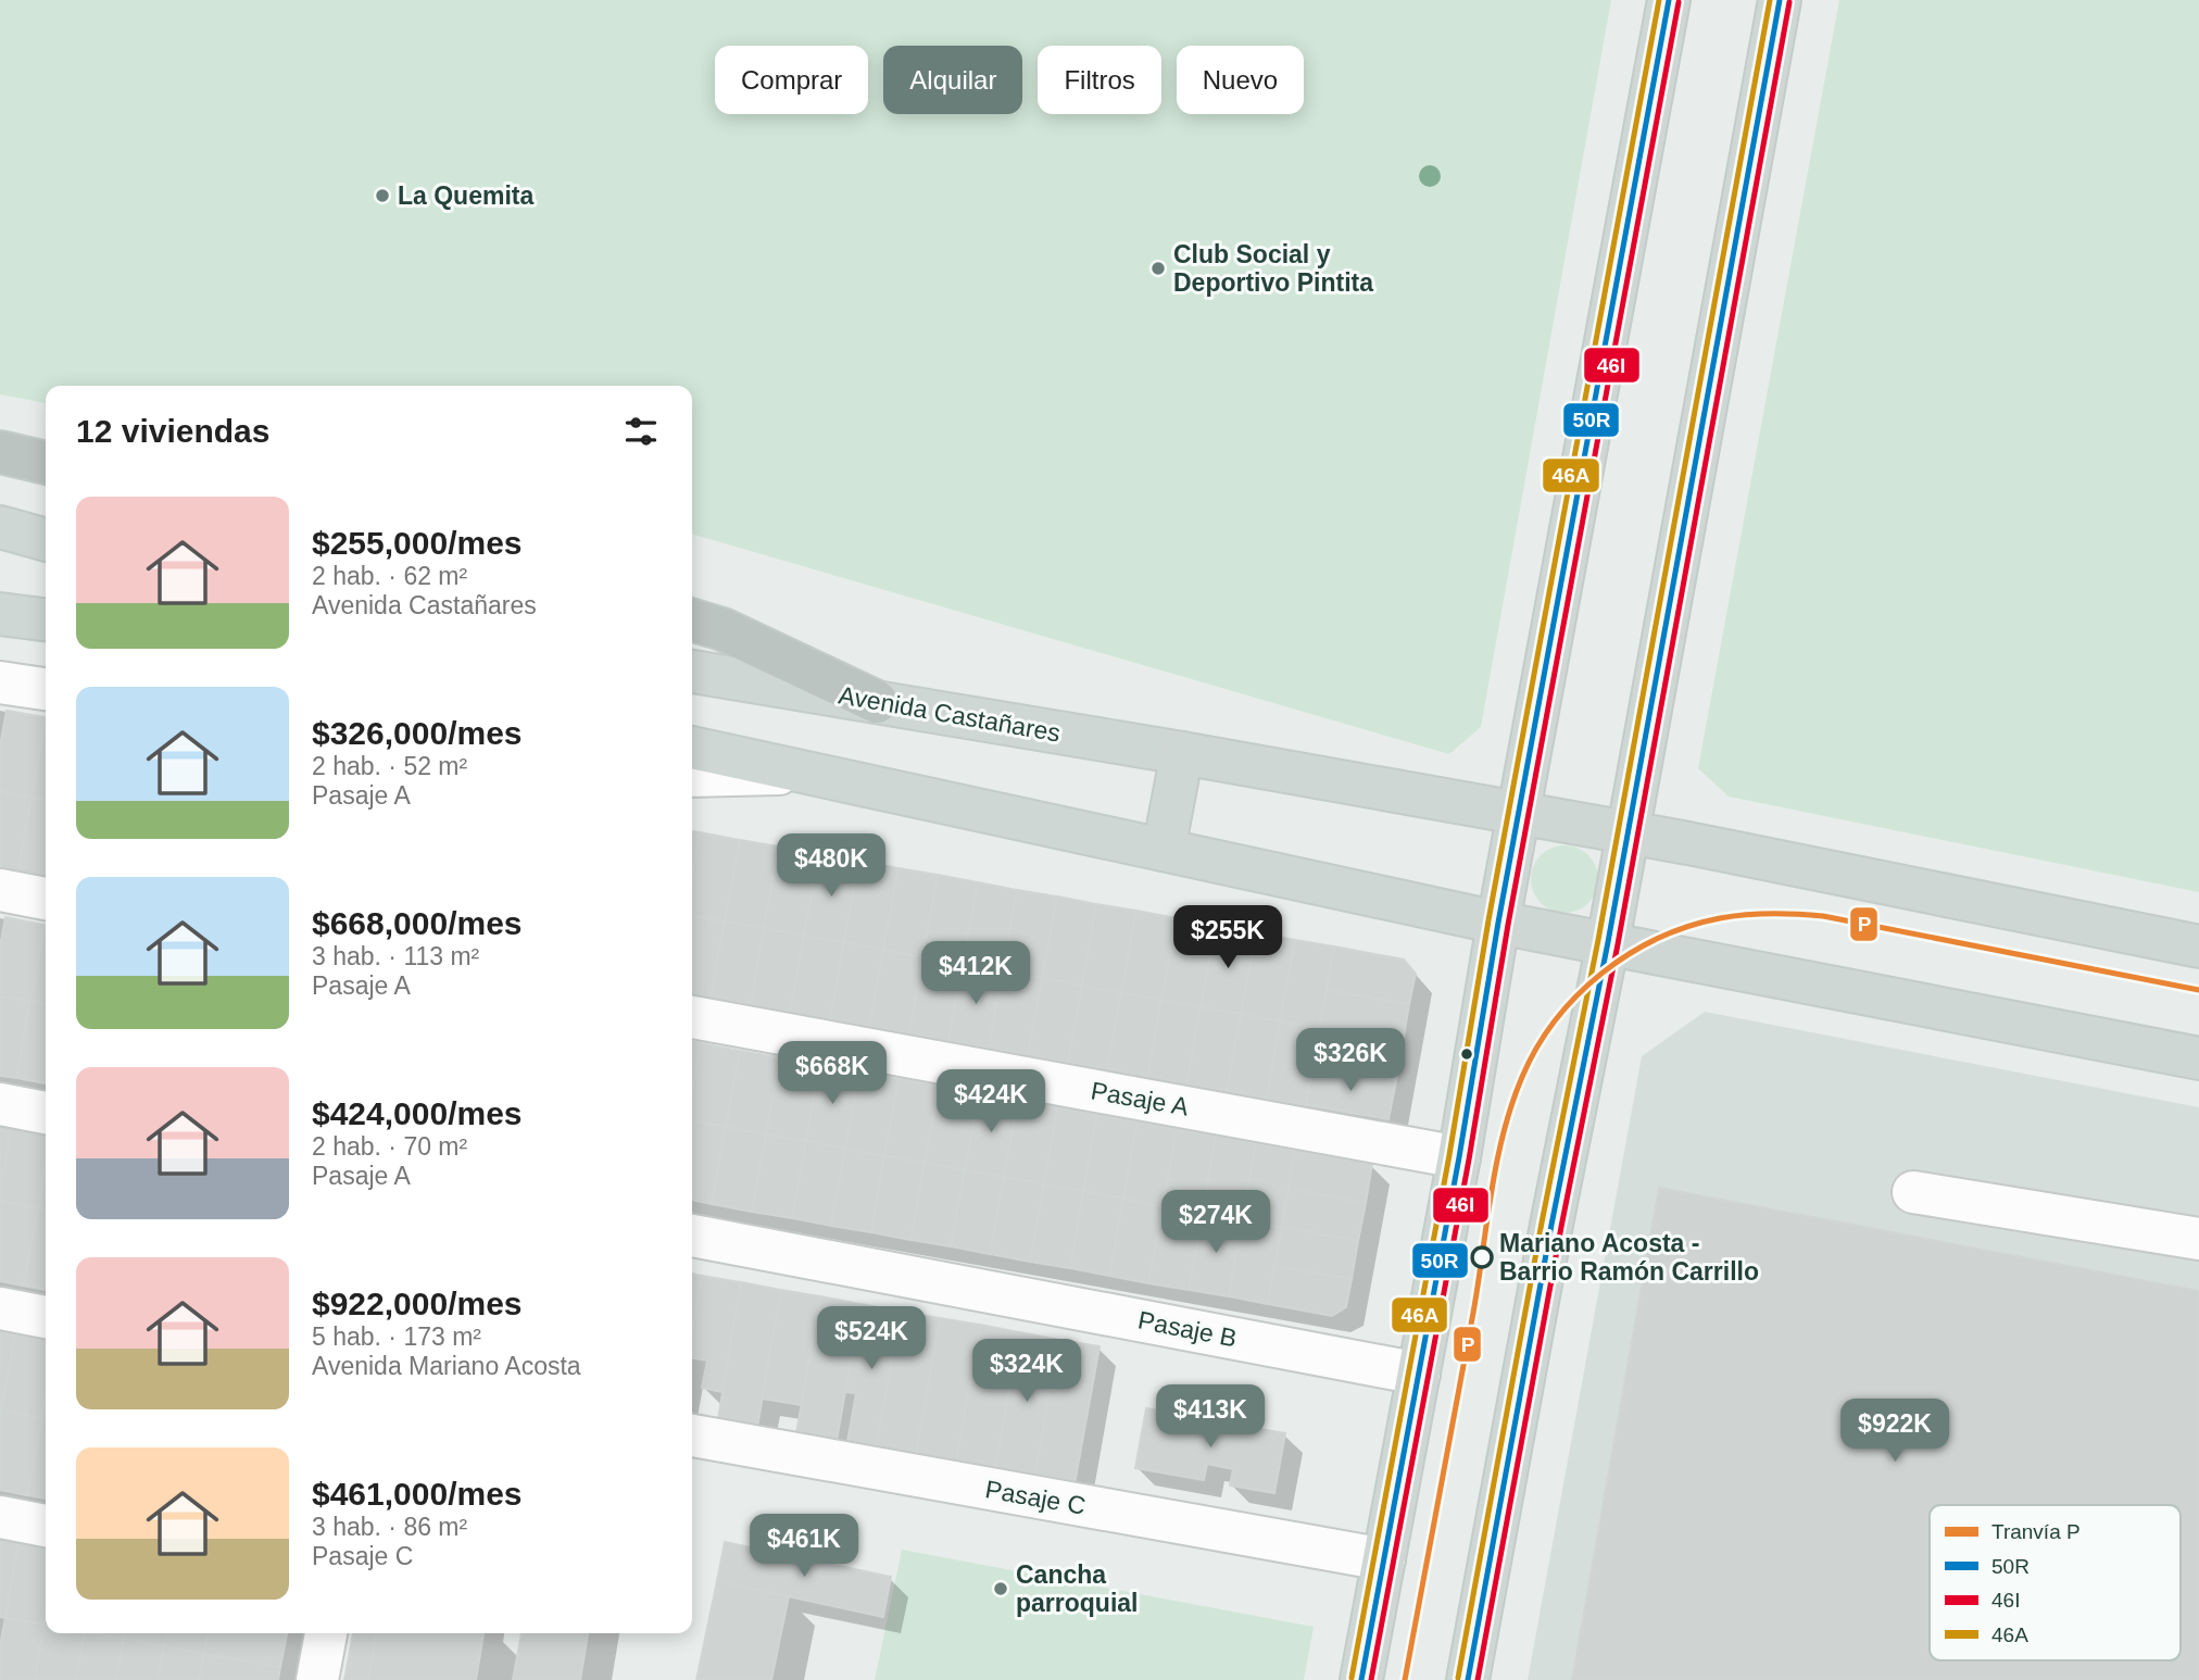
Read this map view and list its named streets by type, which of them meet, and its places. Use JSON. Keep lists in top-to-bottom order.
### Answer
{
  "streets": {
    "main road": ["Avenida Castañares"],
    "street": ["Pasaje A", "Pasaje B", "Pasaje C"]
  },
  "places": [
    "La Quemita",
    "Club Social y Deportivo Pintita",
    "Mariano Acosta - Barrio Ramón Carrillo",
    "Cancha parroquial"
  ],
  "lines": [
    "transit line 50R",
    "transit line 46A",
    "transit line 46I",
    "tram line P"
  ],
  "legend": [
    "Tranvía P",
    "50R",
    "46I",
    "46A"
  ],
  "page": {
    "chip": [
      "Comprar",
      "Alquilar",
      "Filtros",
      "Nuevo"
    ],
    "heading": "12 viviendas",
    "list": [
      {
        "name": "$255,000/mes",
        "note": "2 hab. · 62 m² · Avenida Castañares"
      },
      {
        "name": "$326,000/mes",
        "note": "2 hab. · 52 m² · Pasaje A"
      },
      {
        "name": "$668,000/mes",
        "note": "3 hab. · 113 m² · Pasaje A"
      },
      {
        "name": "$424,000/mes",
        "note": "2 hab. · 70 m² · Pasaje A"
      },
      {
        "name": "$922,000/mes",
        "note": "5 hab. · 173 m² · Avenida Mariano Acosta"
      },
      {
        "name": "$461,000/mes",
        "note": "3 hab. · 86 m² · Pasaje C"
      }
    ],
    "price": [
      "$480K",
      "$255K",
      "$412K",
      "$326K",
      "$668K",
      "$424K",
      "$274K",
      "$524K",
      "$324K",
      "$413K",
      "$922K",
      "$461K"
    ]
  }
}
